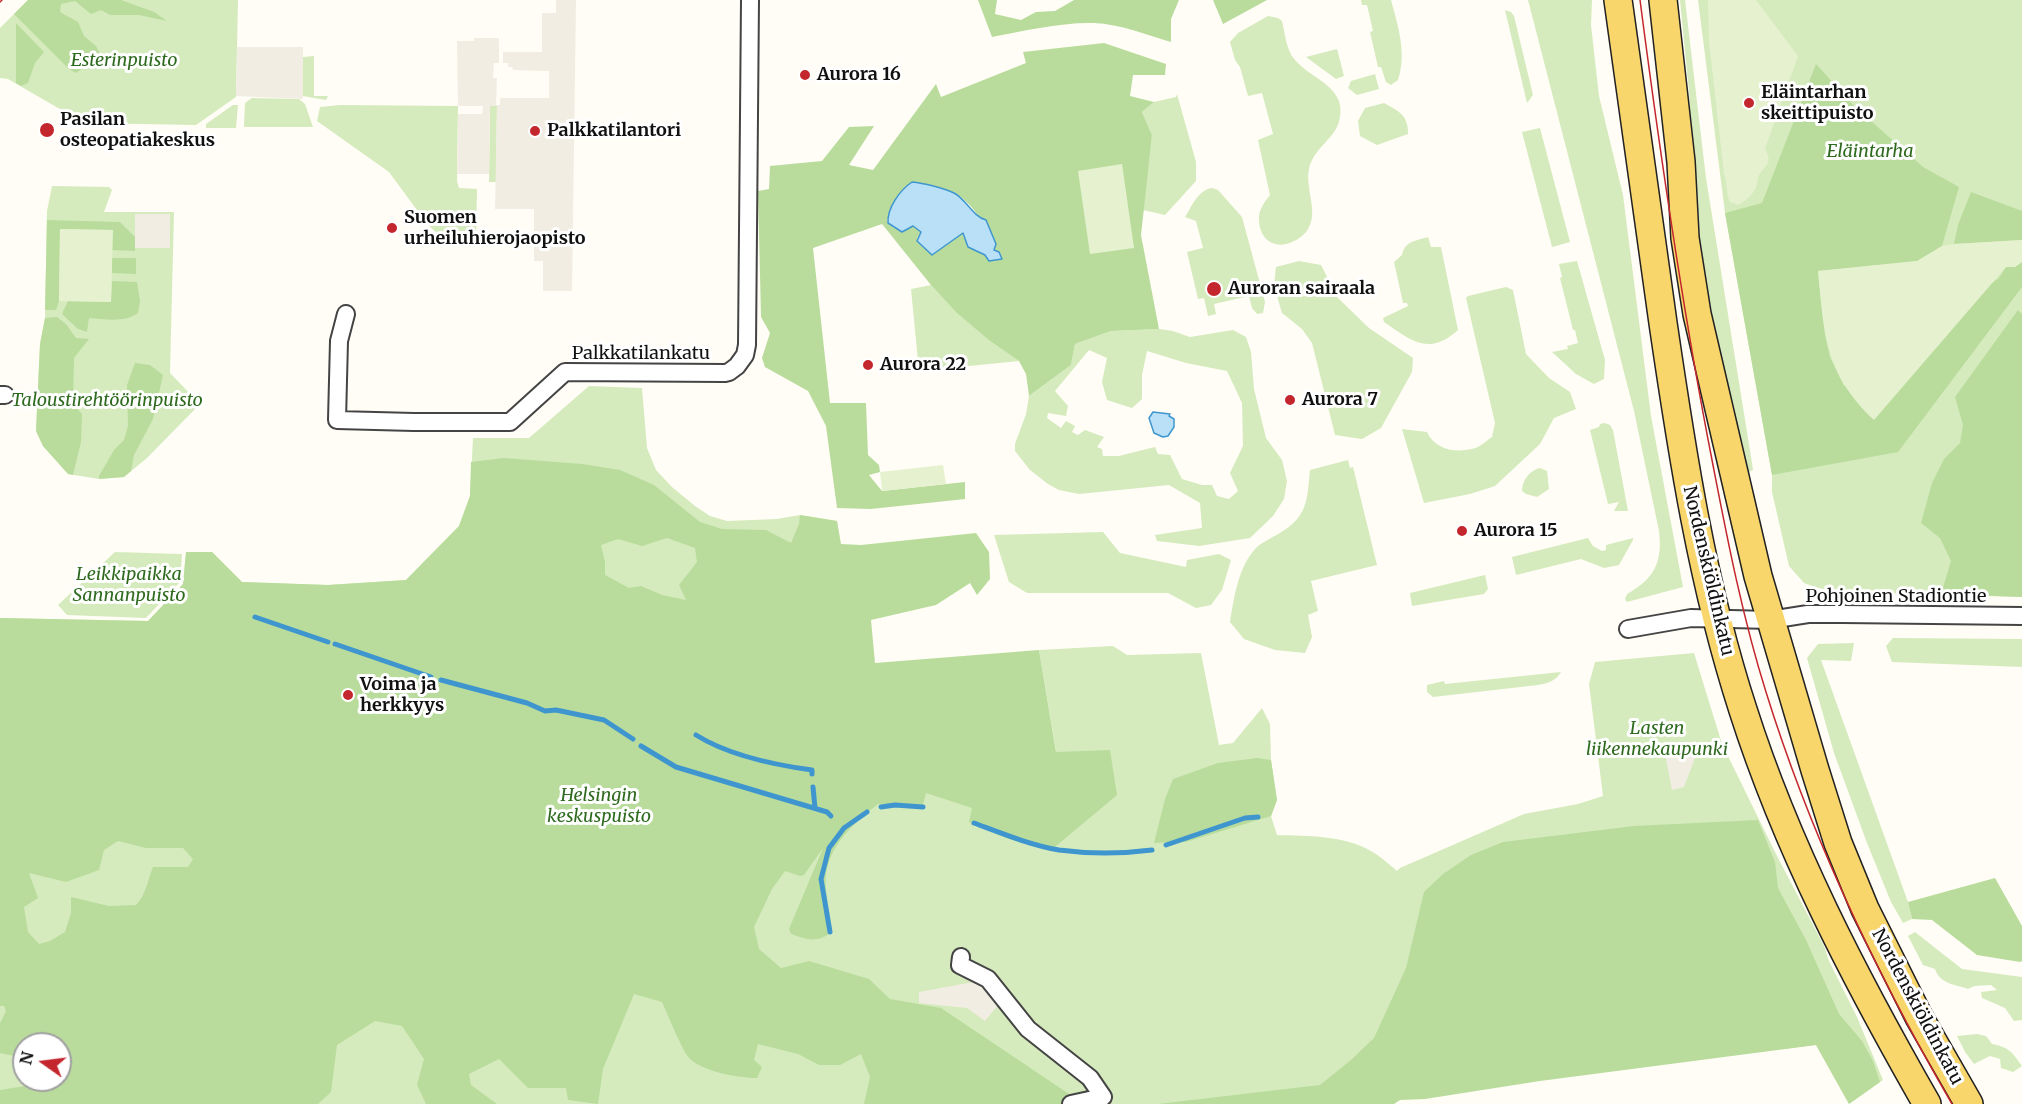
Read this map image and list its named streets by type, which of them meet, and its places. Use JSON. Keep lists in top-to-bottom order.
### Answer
{
  "streets": {
    "main road": ["Nordenskiöldinkatu"],
    "street": ["Palkkatilankatu", "Pohjoinen Stadiontie"]
  },
  "crossings": [
    ["Nordenskiöldinkatu", "Pohjoinen Stadiontie"]
  ],
  "parks": [
    "Esterinpuisto",
    "Eläintarha",
    "Taloustirehtöörinpuisto",
    "Leikkipaikka Sannanpuisto",
    "Lasten liikennekaupunki",
    "Helsingin keskuspuisto"
  ],
  "places": [
    "Aurora 16",
    "Eläintarhan skeittipuisto",
    "Pasilan osteopatiakeskus",
    "Palkkatilantori",
    "Suomen urheiluhierojaopisto",
    "Auroran sairaala",
    "Aurora 22",
    "Aurora 7",
    "Aurora 15",
    "Voima ja herkkyys"
  ],
  "north": "left"
}
